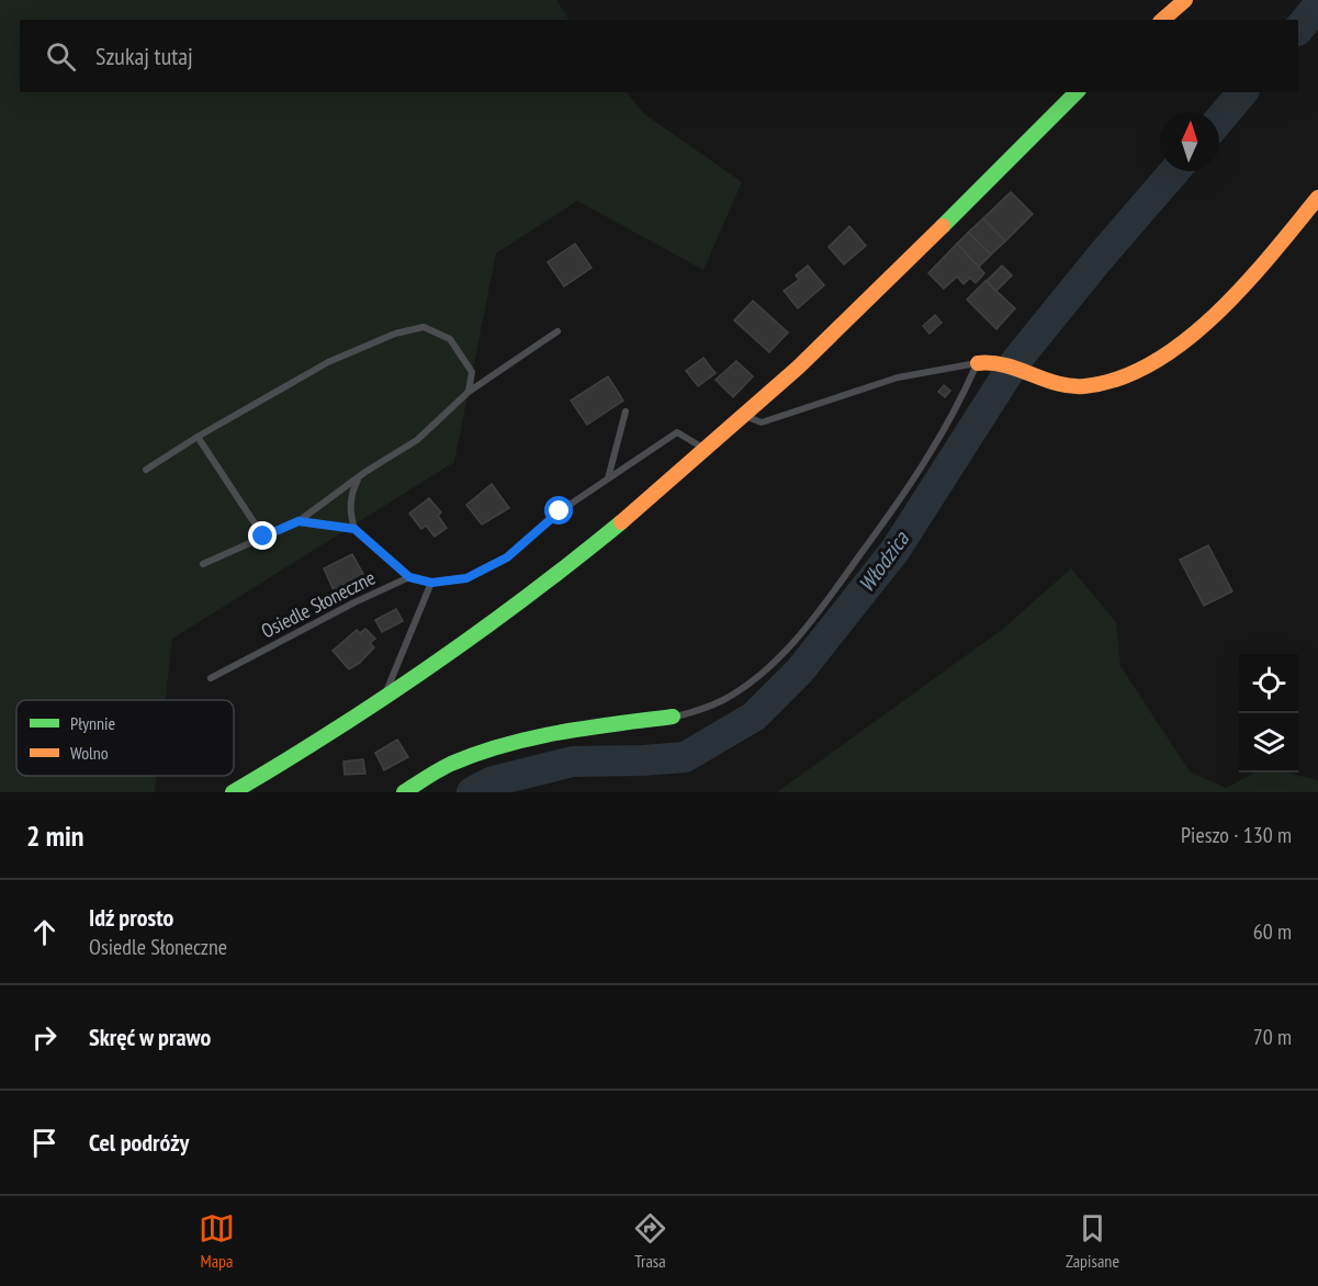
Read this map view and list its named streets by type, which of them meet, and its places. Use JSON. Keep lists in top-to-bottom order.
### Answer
{
  "streets": {
    "lane": ["Osiedle Słoneczne"]
  },
  "water": ["Włodzica"],
  "legend": ["Płynnie", "Wolno"],
  "north": "top",
  "page": {
    "search": "Szukaj tutaj",
    "heading": ["2 min", "Pieszo · 130 m"],
    "list": [
      ["Idź prosto", "Osiedle Słoneczne", "60 m"],
      ["Skręć w prawo", "70 m"],
      "Cel podróży"
    ],
    "nav": ["Mapa", "Trasa", "Zapisane"]
  }
}
